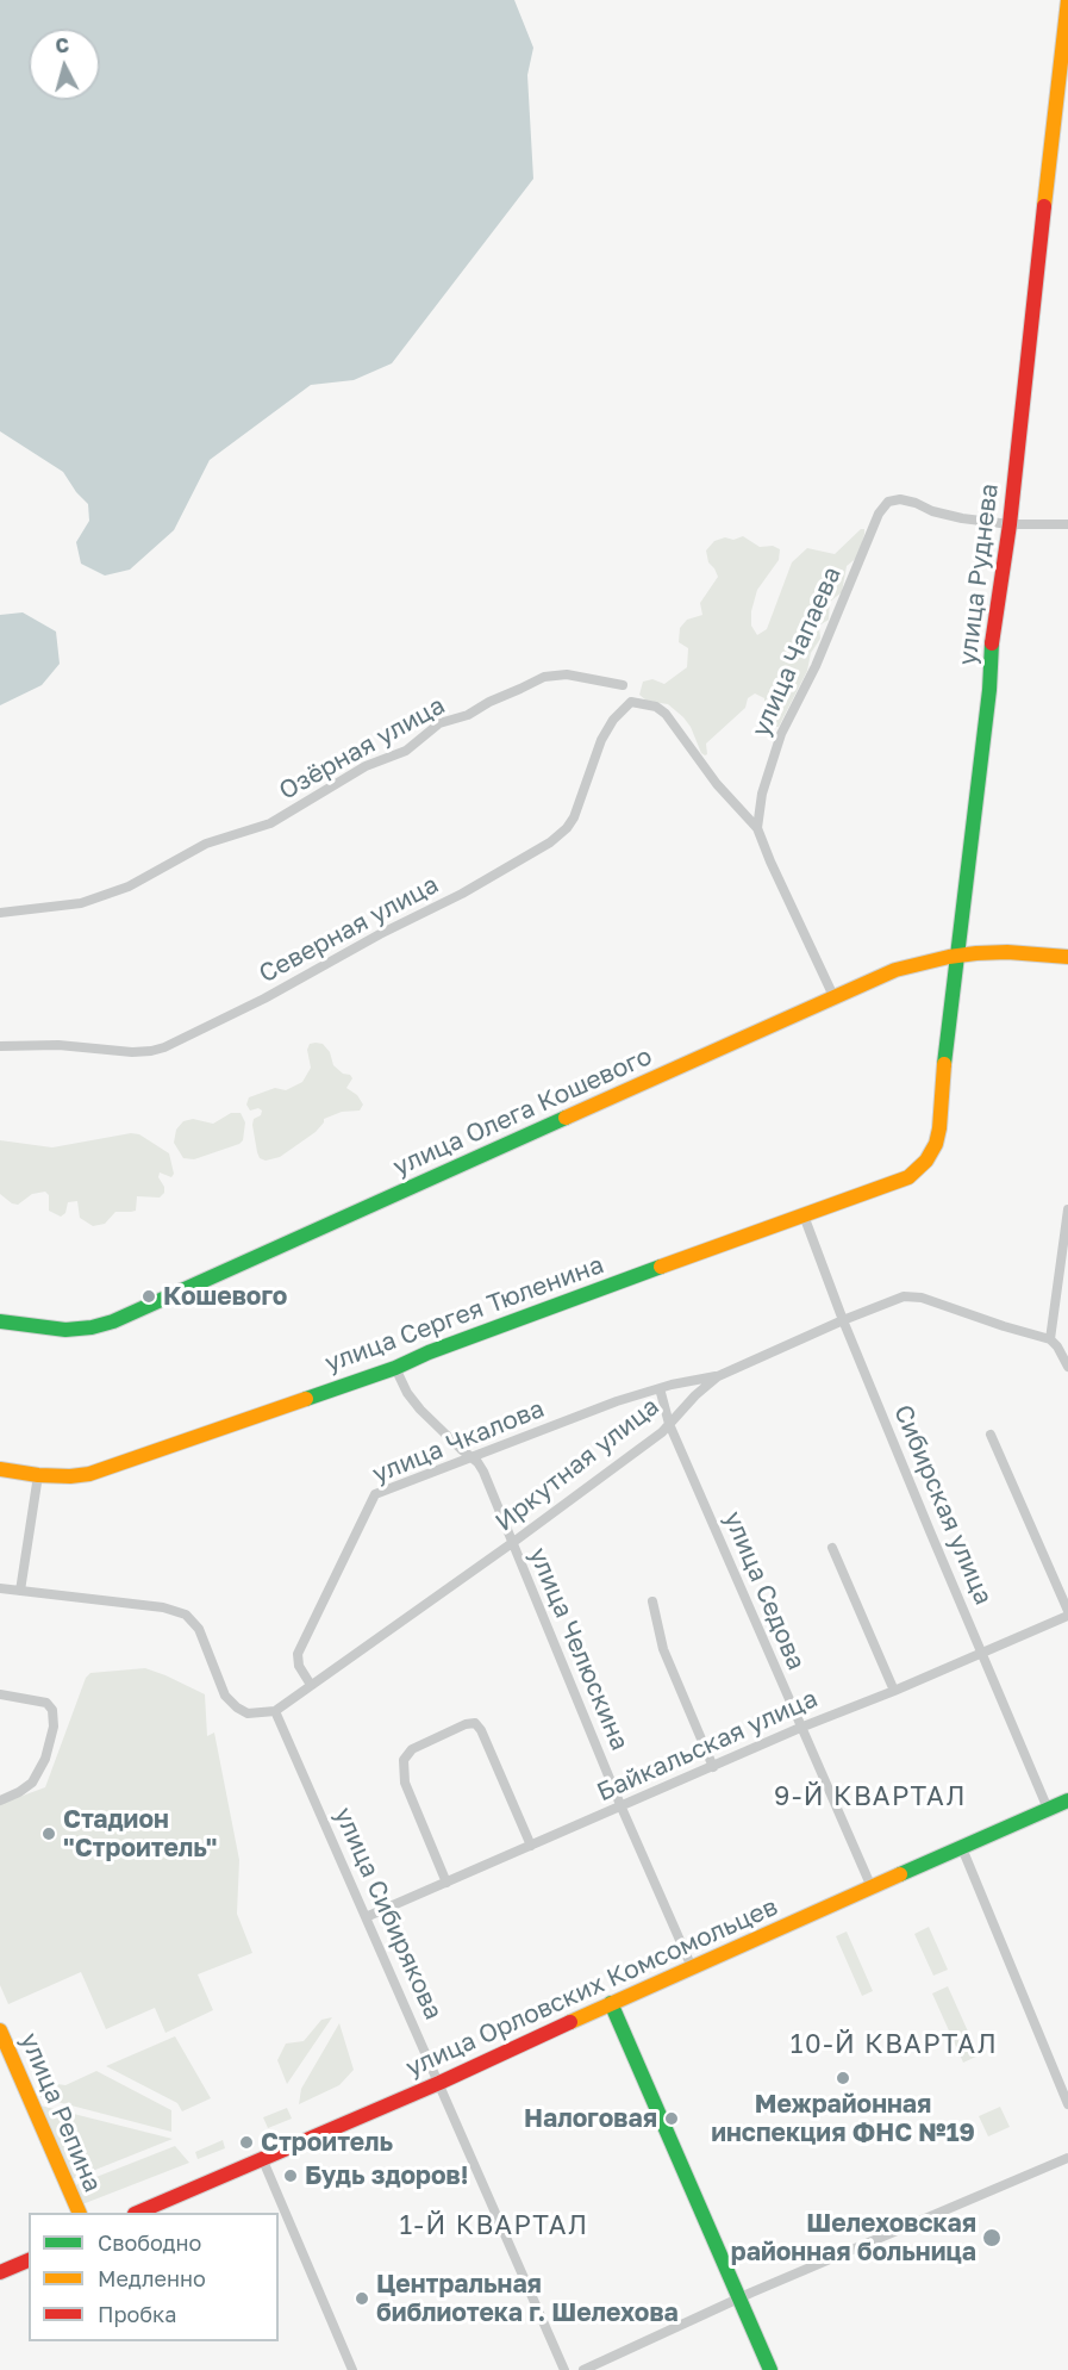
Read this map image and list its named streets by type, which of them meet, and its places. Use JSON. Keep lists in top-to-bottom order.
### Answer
{
  "streets": {
    "street": [
      "улица Руднева",
      "улица Чапаева",
      "Озёрная улица",
      "Северная улица",
      "улица Олега Кошевого",
      "улица Сергея Тюленина",
      "улица Чкалова",
      "Иркутная улица",
      "Сибирская улица",
      "улица Седова",
      "улица Челюскина",
      "Байкальская улица",
      "улица Сибирякова",
      "улица Орловских Комсомольцев",
      "улица Репина"
    ]
  },
  "crossings": [
    ["улица Руднева", "улица Чапаева"],
    ["улица Руднева", "улица Олега Кошевого"],
    ["улица Руднева", "улица Сергея Тюленина"],
    ["улица Чапаева", "Северная улица"],
    ["улица Чапаева", "улица Олега Кошевого"],
    ["улица Сергея Тюленина", "Сибирская улица"],
    ["улица Сергея Тюленина", "улица Челюскина"],
    ["улица Чкалова", "Иркутная улица"],
    ["улица Чкалова", "улица Седова"],
    ["улица Чкалова", "улица Челюскина"],
    ["Иркутная улица", "Сибирская улица"],
    ["Иркутная улица", "улица Седова"],
    ["Иркутная улица", "улица Челюскина"],
    ["Иркутная улица", "улица Сибирякова"],
    ["Сибирская улица", "Байкальская улица"],
    ["Сибирская улица", "улица Орловских Комсомольцев"],
    ["улица Седова", "Байкальская улица"],
    ["улица Седова", "улица Орловских Комсомольцев"],
    ["улица Челюскина", "Байкальская улица"],
    ["улица Челюскина", "улица Орловских Комсомольцев"],
    ["Байкальская улица", "улица Сибирякова"],
    ["улица Сибирякова", "улица Орловских Комсомольцев"]
  ],
  "districts": ["9-Й КВАРТАЛ", "10-Й КВАРТАЛ", "1-Й КВАРТАЛ"],
  "places": [
    "Кошевого",
    "Стадион \"Строитель\"",
    "Межрайонная инспекция ФНС №19",
    "Налоговая",
    "Строитель",
    "Будь здоров!",
    "Шелеховская районная больница",
    "Центральная библиотека г. Шелехова"
  ],
  "legend": ["Свободно", "Медленно", "Пробка"],
  "north": "top"
}
